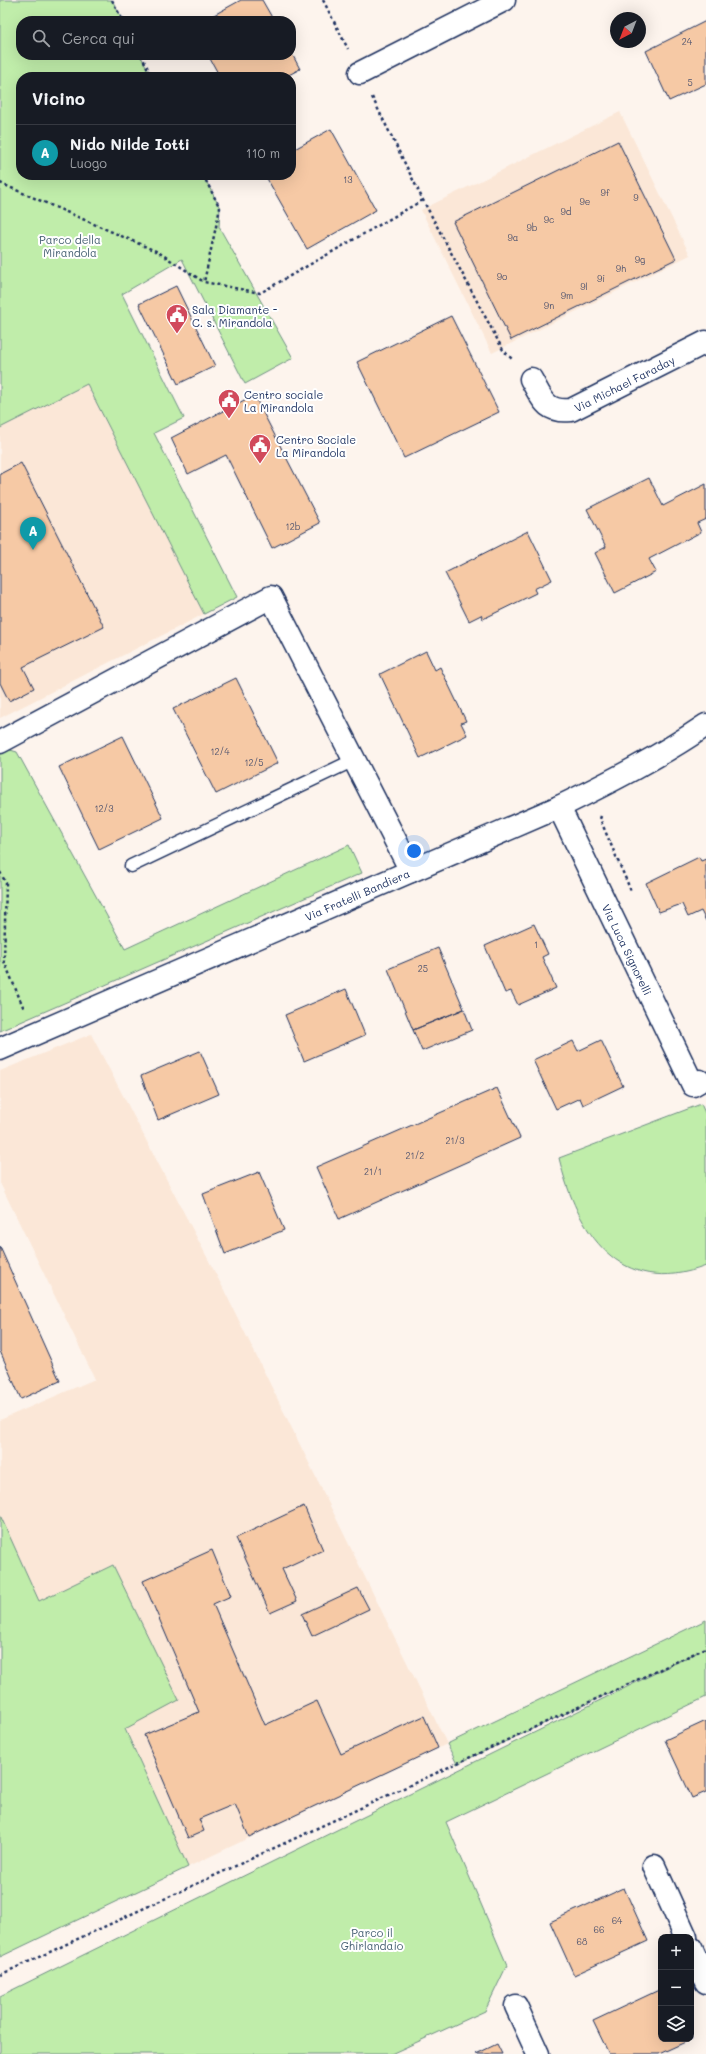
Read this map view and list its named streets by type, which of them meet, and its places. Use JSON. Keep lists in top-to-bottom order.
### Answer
{
  "streets": {
    "street": ["Via Michael Faraday", "Via Fratelli Bandiera", "Via Luca Signorelli"]
  },
  "crossings": [
    ["Via Fratelli Bandiera", "Via Luca Signorelli"]
  ],
  "parks": ["Parco della Mirandola", "Parco il Ghirlandaio"],
  "places": {
    "public building": ["Sala Diamante - C. s. Mirandola", "Centro sociale La Mirandola", "Centro Sociale La Mirandola"]
  },
  "house_numbers": [
    "24",
    "5",
    "13",
    "9f",
    "9",
    "9e",
    "9d",
    "9c",
    "9b",
    "9a",
    "9g",
    "9h",
    "9o",
    "9i",
    "9l",
    "9m",
    "9n",
    "12b",
    "12/4",
    "12/5",
    "12/3",
    "1",
    "25",
    "21/3",
    "21/2",
    "21/1",
    "64",
    "66",
    "68"
  ],
  "north": "bottom left",
  "page": {
    "search": "Cerca qui",
    "heading": "Vicino",
    "list": [
      {
        "mark": "A",
        "name": "Nido Nilde Iotti",
        "note": "Luogo",
        "value": "110 m"
      }
    ],
    "pins": "A",
    "map_buttons": ["+", "−"]
  }
}
